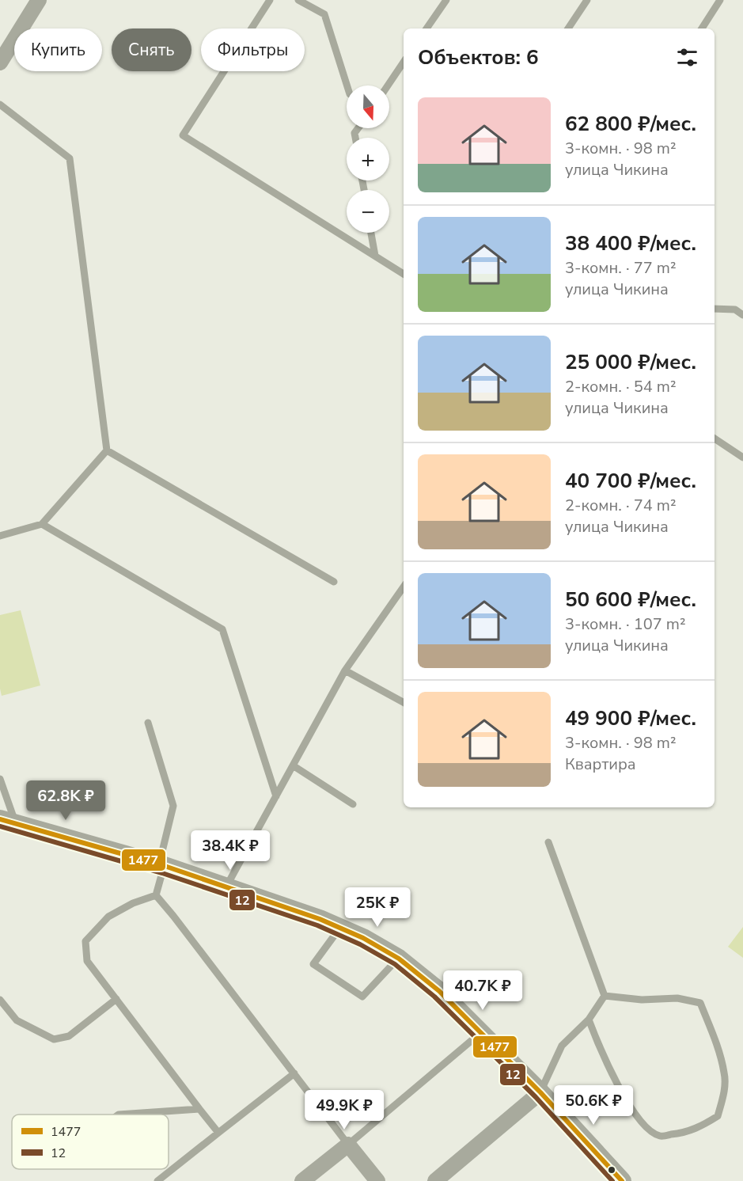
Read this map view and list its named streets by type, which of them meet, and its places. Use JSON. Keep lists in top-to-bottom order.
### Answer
{
  "lines": ["transit line 1477", "transit line 12"],
  "legend": ["1477", "12"],
  "north": "bottom",
  "page": {
    "chip": ["Купить", "Снять", "Фильтры"],
    "heading": "Объектов: 6",
    "map_buttons": ["+", "−"],
    "list": [
      {
        "name": "62 800 ₽/мес.",
        "note": "3-комн. · 98 m² · улица Чикина"
      },
      {
        "name": "38 400 ₽/мес.",
        "note": "3-комн. · 77 m² · улица Чикина"
      },
      {
        "name": "25 000 ₽/мес.",
        "note": "2-комн. · 54 m² · улица Чикина"
      },
      {
        "name": "40 700 ₽/мес.",
        "note": "2-комн. · 74 m² · улица Чикина"
      },
      {
        "name": "50 600 ₽/мес.",
        "note": "3-комн. · 107 m² · улица Чикина"
      },
      {
        "name": "49 900 ₽/мес.",
        "note": "3-комн. · 98 m² · Квартира"
      }
    ],
    "price": [
      "62.8K ₽",
      "38.4K ₽",
      "25K ₽",
      "40.7K ₽",
      "50.6K ₽",
      "49.9K ₽"
    ]
  }
}
